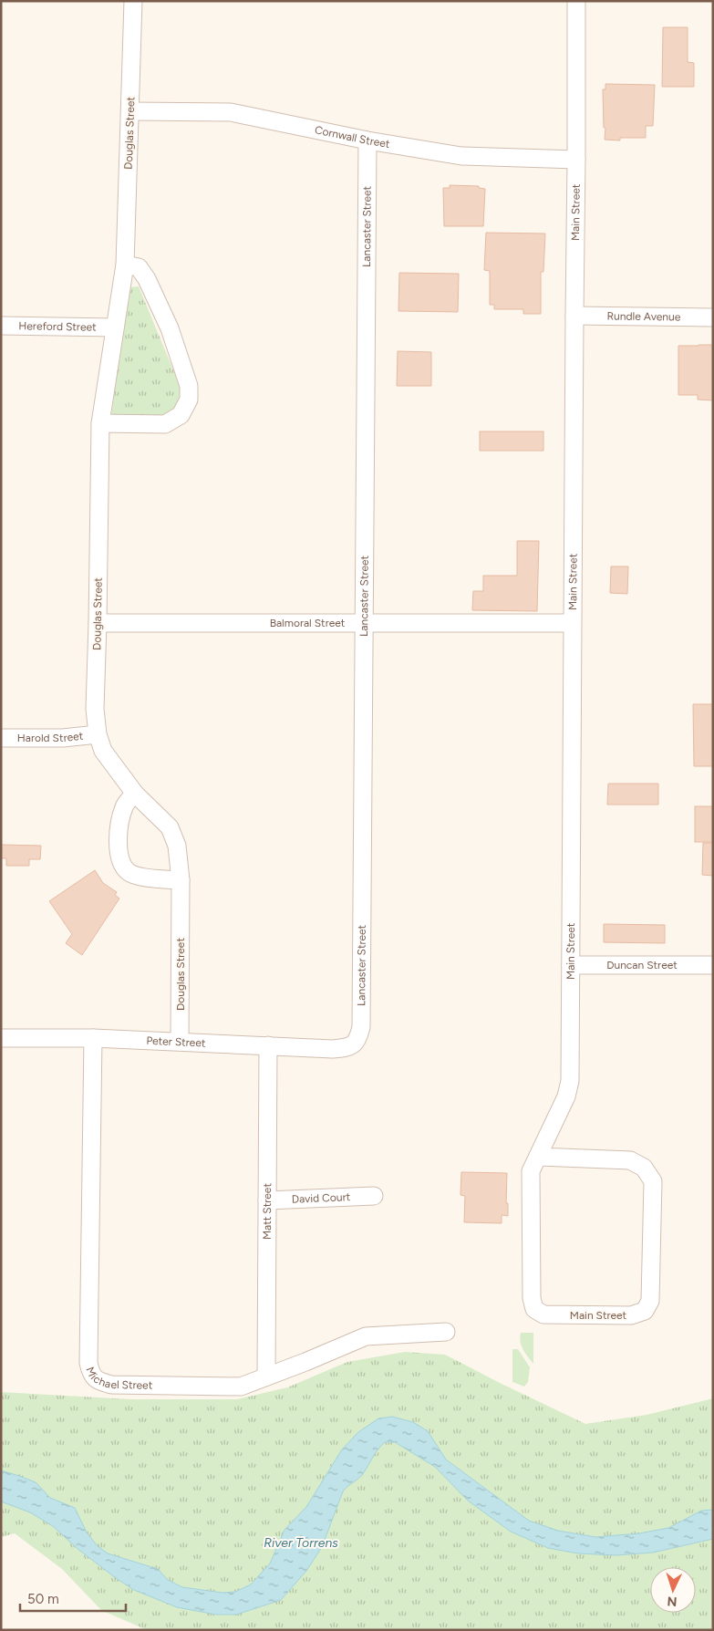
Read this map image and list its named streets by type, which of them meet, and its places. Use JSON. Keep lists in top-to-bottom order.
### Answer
{
  "streets": {
    "street": [
      "Douglas Street",
      "Cornwall Street",
      "Main Street",
      "Lancaster Street",
      "Rundle Avenue",
      "Hereford Street",
      "Balmoral Street",
      "Harold Street",
      "Duncan Street",
      "Peter Street",
      "David Court",
      "Matt Street",
      "Michael Street"
    ]
  },
  "crossings": [
    ["Douglas Street", "Cornwall Street"],
    ["Douglas Street", "Hereford Street"],
    ["Douglas Street", "Balmoral Street"],
    ["Douglas Street", "Harold Street"],
    ["Douglas Street", "Peter Street"],
    ["Cornwall Street", "Main Street"],
    ["Cornwall Street", "Lancaster Street"],
    ["Main Street", "Rundle Avenue"],
    ["Main Street", "Balmoral Street"],
    ["Main Street", "Duncan Street"],
    ["Lancaster Street", "Balmoral Street"],
    ["Lancaster Street", "Peter Street"],
    ["Peter Street", "Matt Street"],
    ["Peter Street", "Michael Street"],
    ["David Court", "Matt Street"],
    ["Matt Street", "Michael Street"]
  ],
  "water": ["River Torrens"],
  "scale_bar": "50 m",
  "north": "bottom"
}
